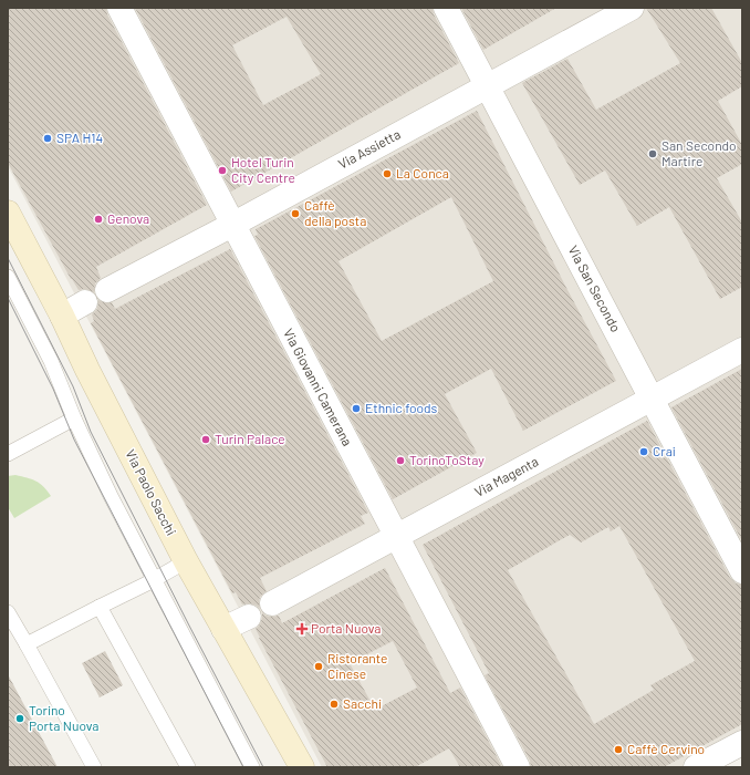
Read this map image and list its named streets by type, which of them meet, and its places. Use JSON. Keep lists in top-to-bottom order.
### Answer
{
  "streets": {
    "street": [
      "Via Assietta",
      "Via San Secondo",
      "Via Giovanni Camerana",
      "Via Magenta",
      "Via Paolo Sacchi"
    ]
  },
  "crossings": [
    ["Via Assietta", "Via San Secondo"],
    ["Via Assietta", "Via Giovanni Camerana"],
    ["Via San Secondo", "Via Magenta"],
    ["Via Giovanni Camerana", "Via Magenta"]
  ],
  "places": {
    "other": [
      "SPA H14",
      "San Secondo Martire",
      "Hotel Turin City Centre",
      "La Conca",
      "Caffè della posta",
      "Genova",
      "Ethnic foods",
      "Turin Palace",
      "Crai",
      "TorinoToStay",
      "Ristorante Cinese",
      "Sacchi",
      "Torino Porta Nuova",
      "Caffè Cervino"
    ],
    "health": ["Porta Nuova"]
  }
}
